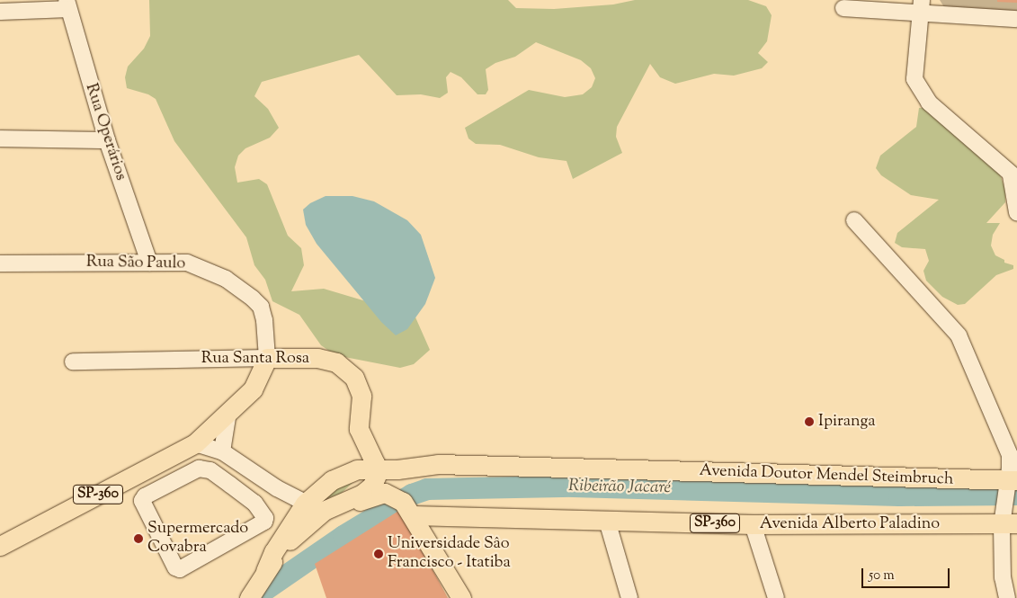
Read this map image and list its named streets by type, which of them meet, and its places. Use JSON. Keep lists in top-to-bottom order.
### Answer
{
  "streets": {
    "main road": [
      "Rua Santa Rosa",
      "Avenida Doutor Mendel Steimbruch",
      "SP-360",
      "Avenida Alberto Paladino"
    ],
    "street": ["Rua Operários", "Rua São Paulo"]
  },
  "crossings": [
    ["Rua Operários", "Rua São Paulo"],
    ["Rua São Paulo", "Rua Santa Rosa"],
    ["Rua São Paulo", "Avenida Doutor Mendel Steimbruch"],
    ["Rua São Paulo", "SP-360"],
    ["Rua Santa Rosa", "Avenida Doutor Mendel Steimbruch"],
    ["Rua Santa Rosa", "SP-360"],
    ["Avenida Doutor Mendel Steimbruch", "SP-360"]
  ],
  "water": ["Ribeirão Jacaré"],
  "places": ["Ipiranga", "Supermercado Covabra", "Universidade Sâo Francisco - Itatiba"],
  "scale_bar": "50 m"
}
